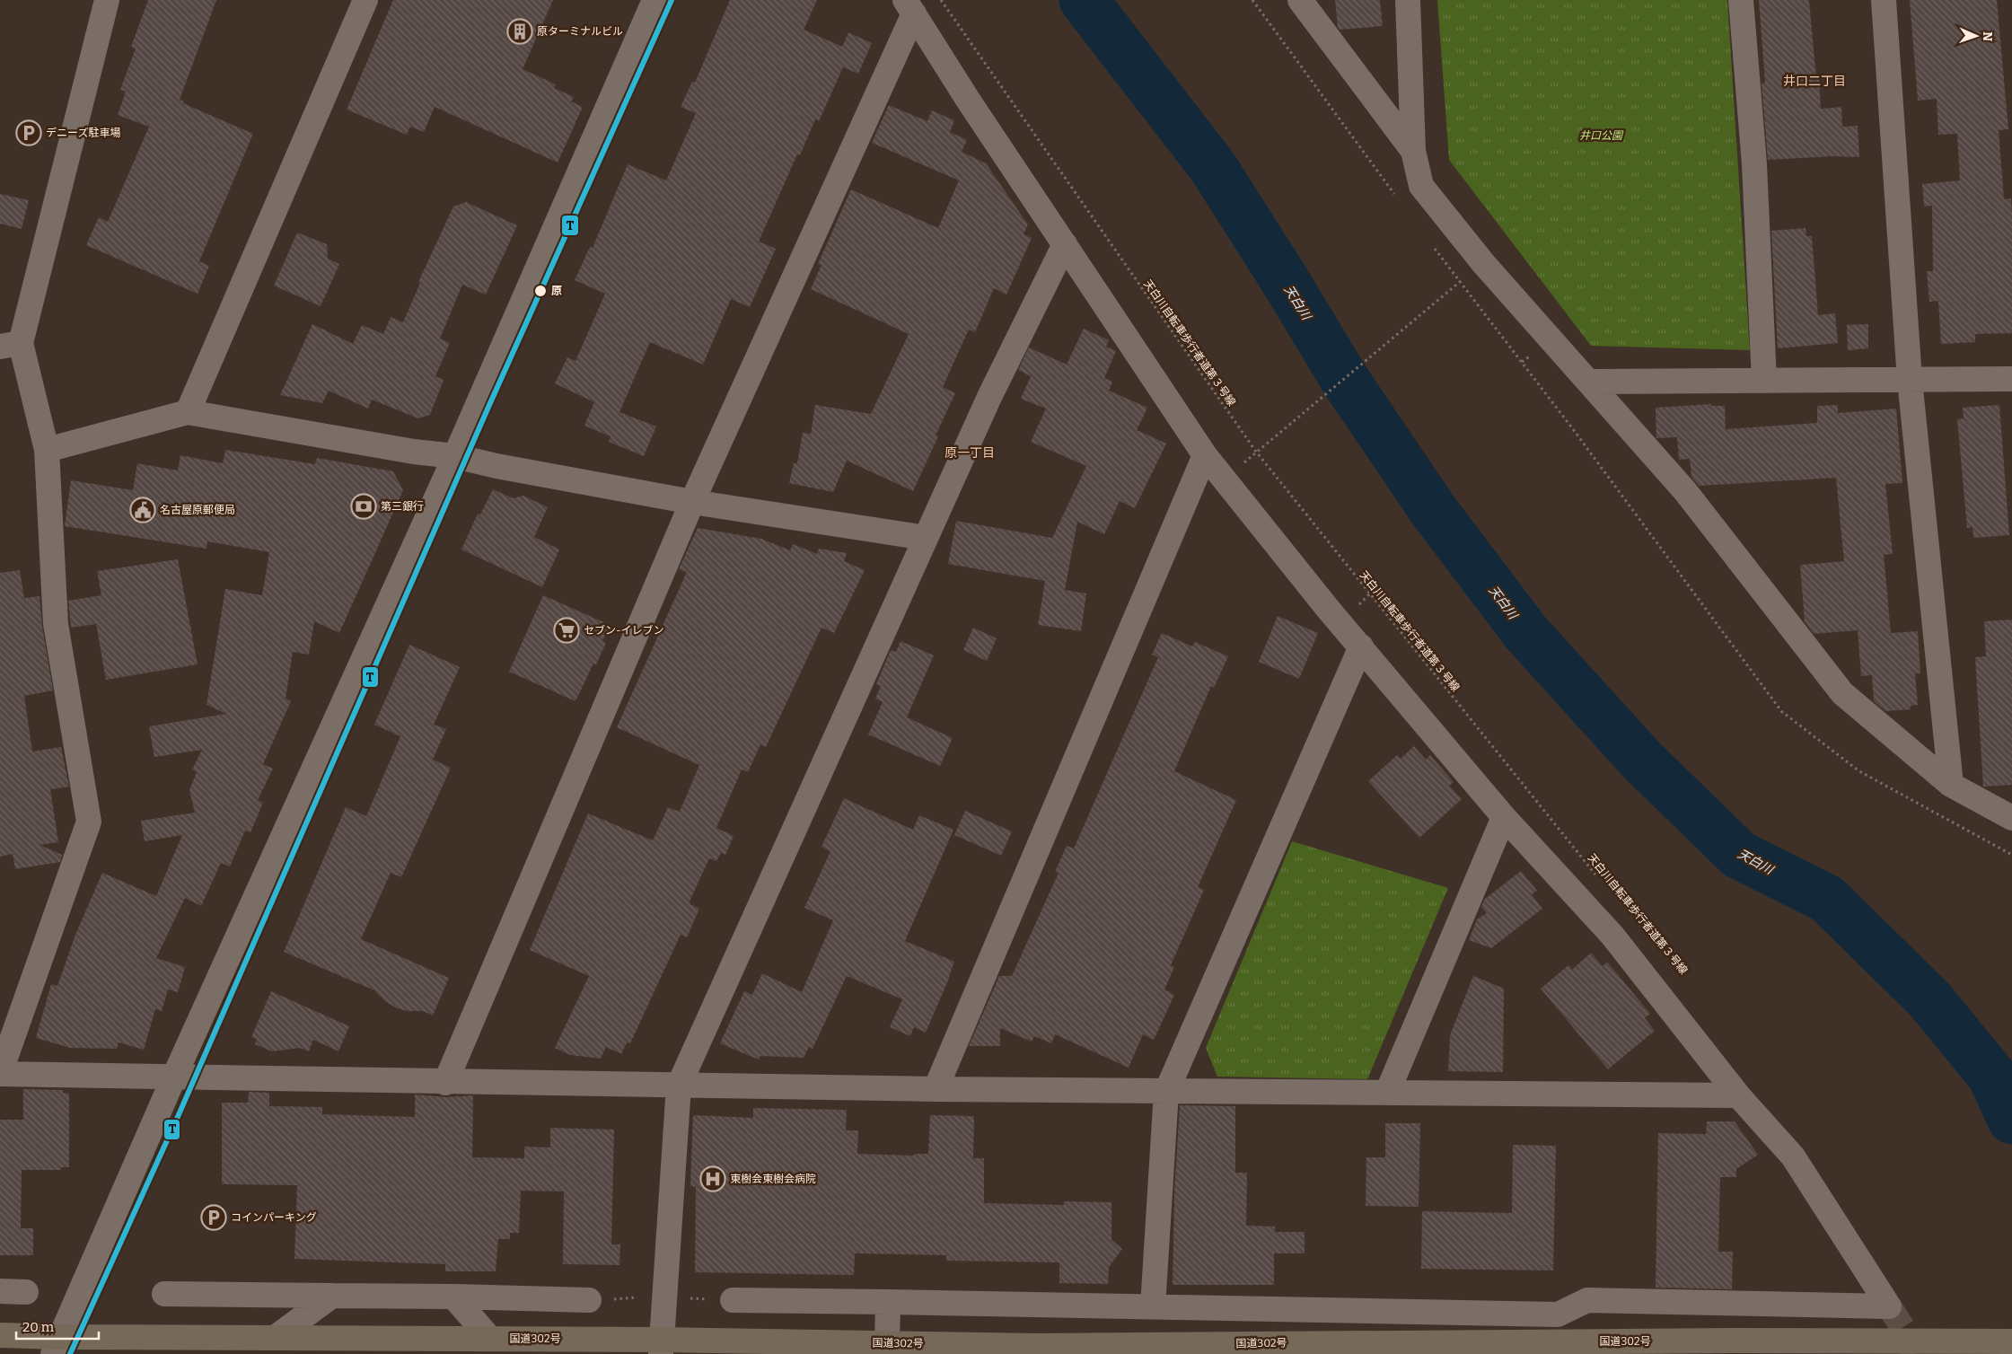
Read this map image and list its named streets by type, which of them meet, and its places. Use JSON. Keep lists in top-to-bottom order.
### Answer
{
  "streets": {
    "highway": ["国道302号"],
    "path": ["天白川自転車歩行者道第３号線"]
  },
  "districts": ["井口二丁目", "原一丁目"],
  "water": ["天白川"],
  "parks": ["井口公園"],
  "places": {
    "building": ["原ターミナルビル"],
    "parking": ["デニーズ駐車場", "コインパーキング"],
    "other": ["原"],
    "bank": ["第三銀行"],
    "public building": ["名古屋原郵便局"],
    "supermarket": ["セブン-イレブン"],
    "hospital": ["東樹会東樹会病院"]
  },
  "lines": ["transit line T"],
  "scale_bar": "20 m",
  "north": "right"
}
